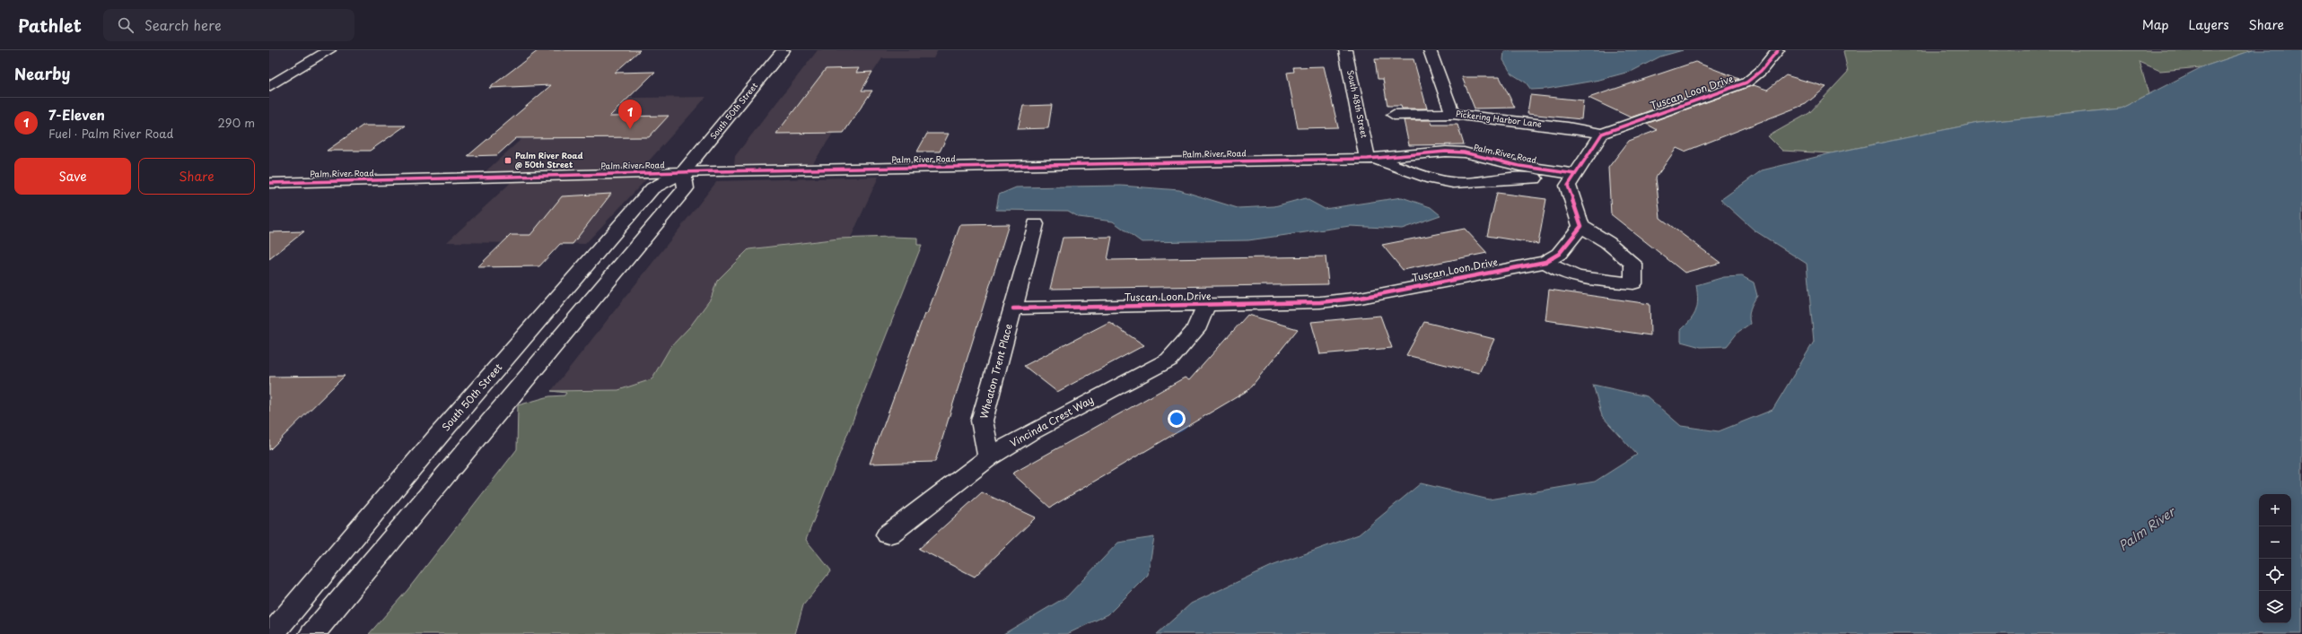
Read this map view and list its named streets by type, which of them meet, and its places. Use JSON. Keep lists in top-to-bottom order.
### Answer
{
  "streets": {
    "street": [
      "Tuscan Loon Drive",
      "South 48th Street",
      "South 50th Street",
      "Pickering Harbor Lane",
      "Palm River Road",
      "Wheaton Trent Place",
      "Vincinda Crest Way"
    ]
  },
  "crossings": [
    ["Tuscan Loon Drive", "Pickering Harbor Lane"],
    ["Tuscan Loon Drive", "Wheaton Trent Place"],
    ["Tuscan Loon Drive", "Vincinda Crest Way"],
    ["South 48th Street", "Palm River Road"],
    ["South 50th Street", "Palm River Road"],
    ["Wheaton Trent Place", "Vincinda Crest Way"]
  ],
  "water": ["Palm River"],
  "places": {
    "transit": ["Palm River Road @ 50th Street"]
  },
  "page": {
    "header": "Pathlet",
    "search": "Search here",
    "nav": ["Map", "Layers", "Share"],
    "heading": "Nearby",
    "list": [
      {
        "mark": "1",
        "name": "7-Eleven",
        "note": "Fuel · Palm River Road",
        "value": "290 m"
      }
    ],
    "pins": "1",
    "buttons": ["Save", "Share"],
    "map_buttons": ["+", "−"]
  }
}
